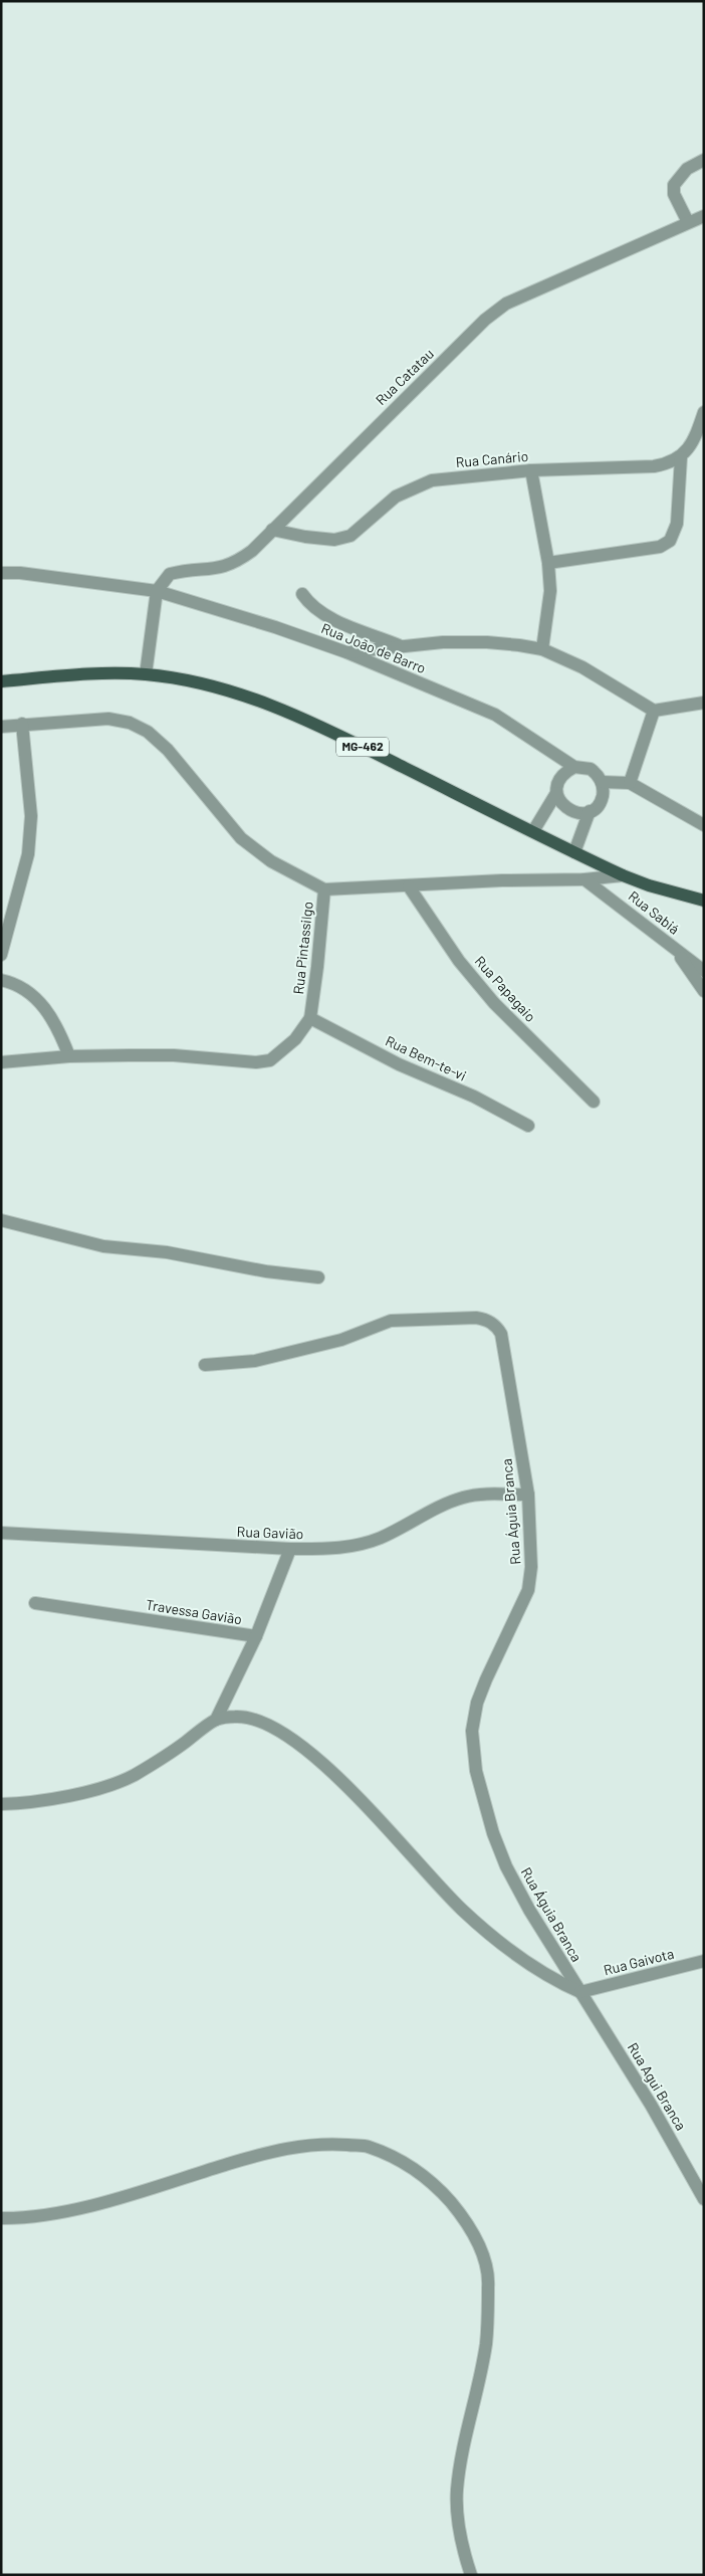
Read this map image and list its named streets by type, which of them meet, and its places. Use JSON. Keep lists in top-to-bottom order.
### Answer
{
  "streets": {
    "main road": ["MG-462"],
    "street": [
      "Rua Catatau",
      "Rua Canário",
      "Rua João de Barro",
      "Rua Sabiá",
      "Rua Pintassilgo",
      "Rua Papagaio",
      "Rua Bem-te-vi",
      "Rua Águia Branca",
      "Rua Gavião",
      "Travessa Gavião",
      "Rua Gaivota",
      "Rua Agui Branca"
    ]
  },
  "crossings": [
    ["Rua Catatau", "Rua Canário"],
    ["Rua Catatau", "Rua João de Barro"],
    ["Rua Pintassilgo", "Rua Bem-te-vi"],
    ["Rua Águia Branca", "Rua Gavião"],
    ["Rua Águia Branca", "Rua Gaivota"],
    ["Rua Águia Branca", "Rua Agui Branca"],
    ["Rua Gavião", "Travessa Gavião"],
    ["Rua Gaivota", "Rua Agui Branca"]
  ]
}
